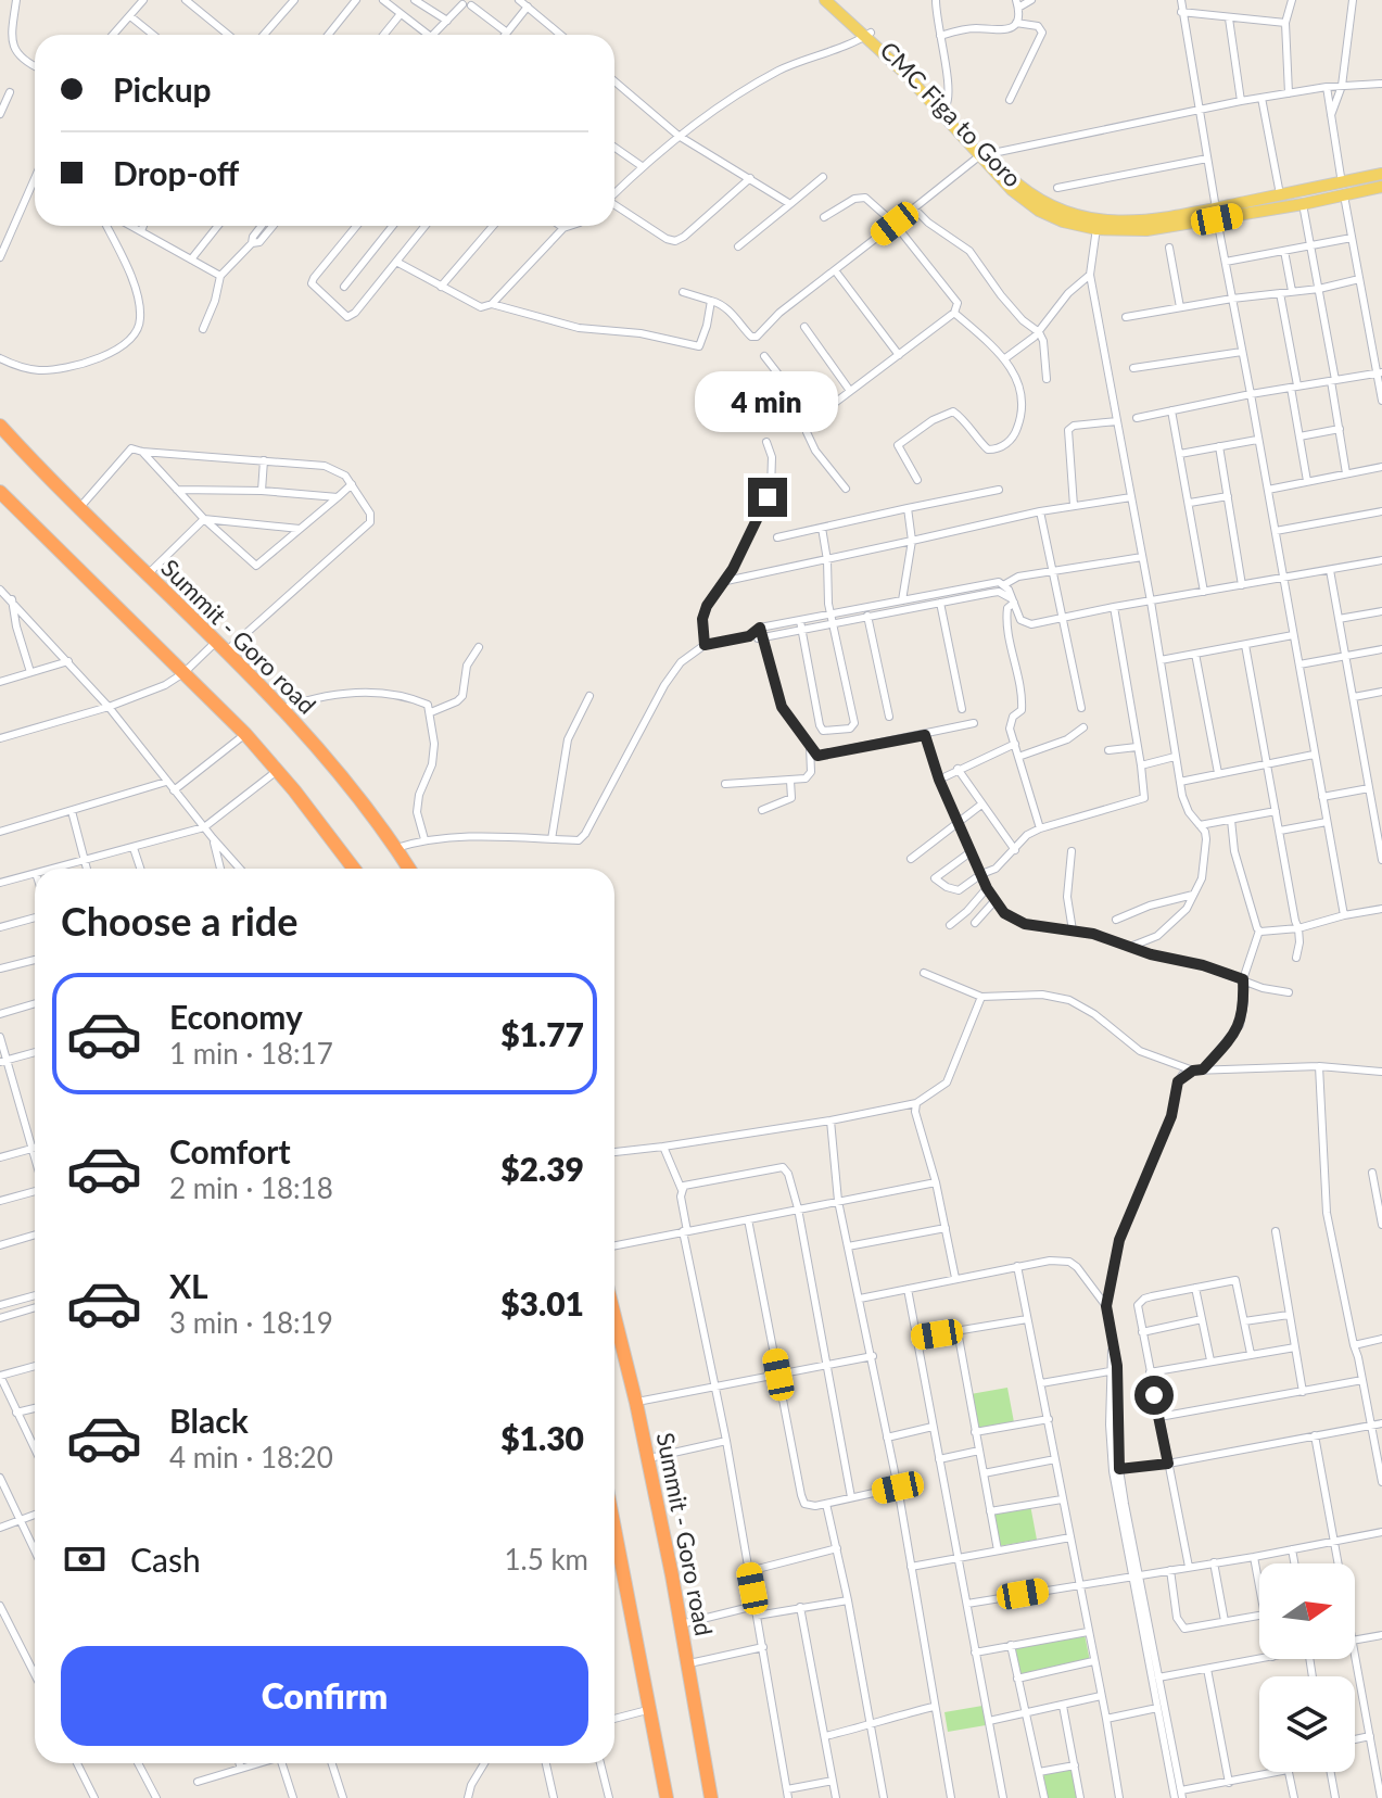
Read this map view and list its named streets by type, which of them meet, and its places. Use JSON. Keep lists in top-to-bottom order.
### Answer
{
  "streets": {
    "highway": ["Summit - Goro road"],
    "main road": ["CMC Figa to Goro"]
  },
  "north": "right",
  "page": {
    "banner": ["Pickup", "Drop-off"],
    "bubble": "4 min",
    "heading": "Choose a ride",
    "list": [
      {
        "name": "Economy",
        "note": "1 min · 18:17",
        "value": "$1.77"
      },
      {
        "name": "Comfort",
        "note": "2 min · 18:18",
        "value": "$2.39"
      },
      {
        "name": "XL",
        "note": "3 min · 18:19",
        "value": "$3.01"
      },
      {
        "name": "Black",
        "note": "4 min · 18:20",
        "value": "$1.30"
      }
    ],
    "pay": ["Cash", "1.5 km"],
    "buttons": "Confirm"
  }
}
